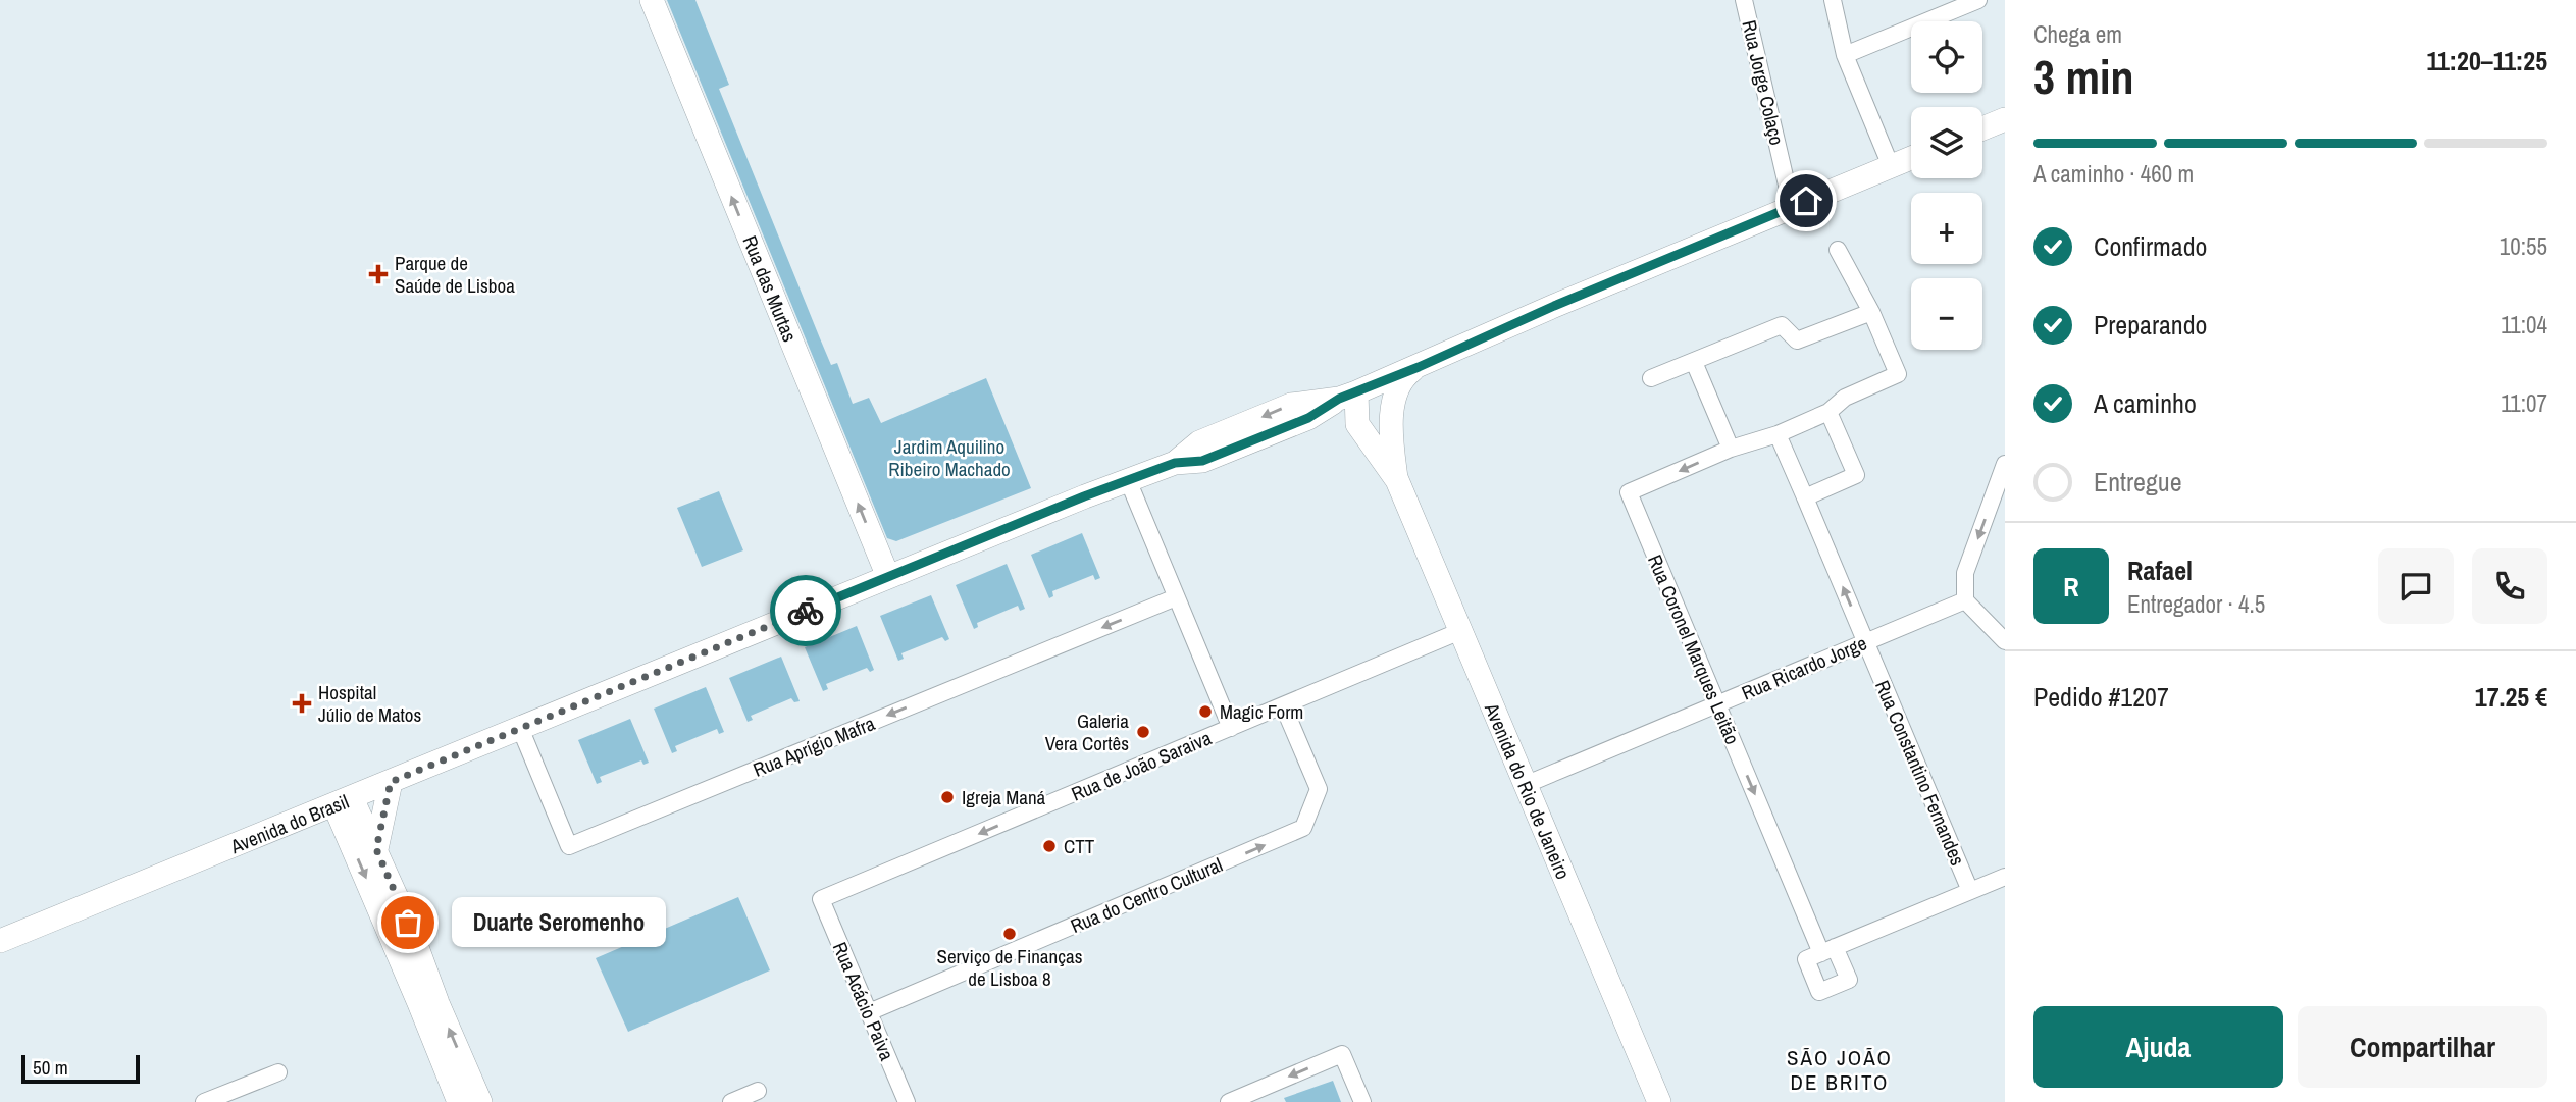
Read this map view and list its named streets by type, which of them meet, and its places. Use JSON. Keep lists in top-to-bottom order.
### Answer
{
  "streets": {
    "main road": ["Rua das Murtas", "Avenida do Rio de Janeiro", "Avenida do Brasil"],
    "street": [
      "Rua Jorge Colaço",
      "Rua Coronel Marques Leitão",
      "Rua Ricardo Jorge",
      "Rua Aprígio Mafra",
      "Rua de João Saraiva",
      "Rua Constantino Fernandes",
      "Rua do Centro Cultural",
      "Rua Acácio Paiva"
    ]
  },
  "crossings": [
    ["Rua Jorge Colaço", "Avenida do Brasil"],
    ["Rua das Murtas", "Avenida do Brasil"],
    ["Rua Coronel Marques Leitão", "Rua Ricardo Jorge"],
    ["Rua Coronel Marques Leitão", "Rua Constantino Fernandes"],
    ["Rua Ricardo Jorge", "Rua Constantino Fernandes"],
    ["Rua Ricardo Jorge", "Avenida do Rio de Janeiro"],
    ["Rua Aprígio Mafra", "Avenida do Brasil"],
    ["Rua de João Saraiva", "Avenida do Rio de Janeiro"],
    ["Rua de João Saraiva", "Rua do Centro Cultural"],
    ["Rua de João Saraiva", "Rua Acácio Paiva"],
    ["Avenida do Rio de Janeiro", "Avenida do Brasil"],
    ["Rua do Centro Cultural", "Rua Acácio Paiva"]
  ],
  "one_way": [
    "Rua das Murtas",
    "Rua Aprígio Mafra",
    "Rua de João Saraiva",
    "Rua do Centro Cultural"
  ],
  "districts": ["SÃO JOÃO DE BRITO"],
  "parks": ["Jardim Aquilino Ribeiro Machado"],
  "places": {
    "health": ["Parque de Saúde de Lisboa", "Hospital Júlio de Matos"],
    "other": [
      "Magic Form",
      "Galeria Vera Cortês",
      "Igreja Maná",
      "CTT",
      "Duarte Seromenho",
      "Serviço de Finanças de Lisboa 8"
    ]
  },
  "scale_bar": "50 m",
  "page": {
    "heading": ["3 min", "Chega em", "11:20–11:25"],
    "panel": [
      "Rafael",
      "Entregador · 4.5",
      "Pedido #1207",
      "17.25 €"
    ],
    "map_buttons": ["+", "−"],
    "bar": "A caminho · 460 m",
    "list": [
      ["Confirmado", "10:55"],
      ["Preparando", "11:04"],
      ["A caminho", "11:07"],
      "Entregue"
    ],
    "round": "R",
    "bubble": "Duarte Seromenho",
    "buttons": ["Ajuda", "Compartilhar"],
    "scale": "50 m"
  }
}
